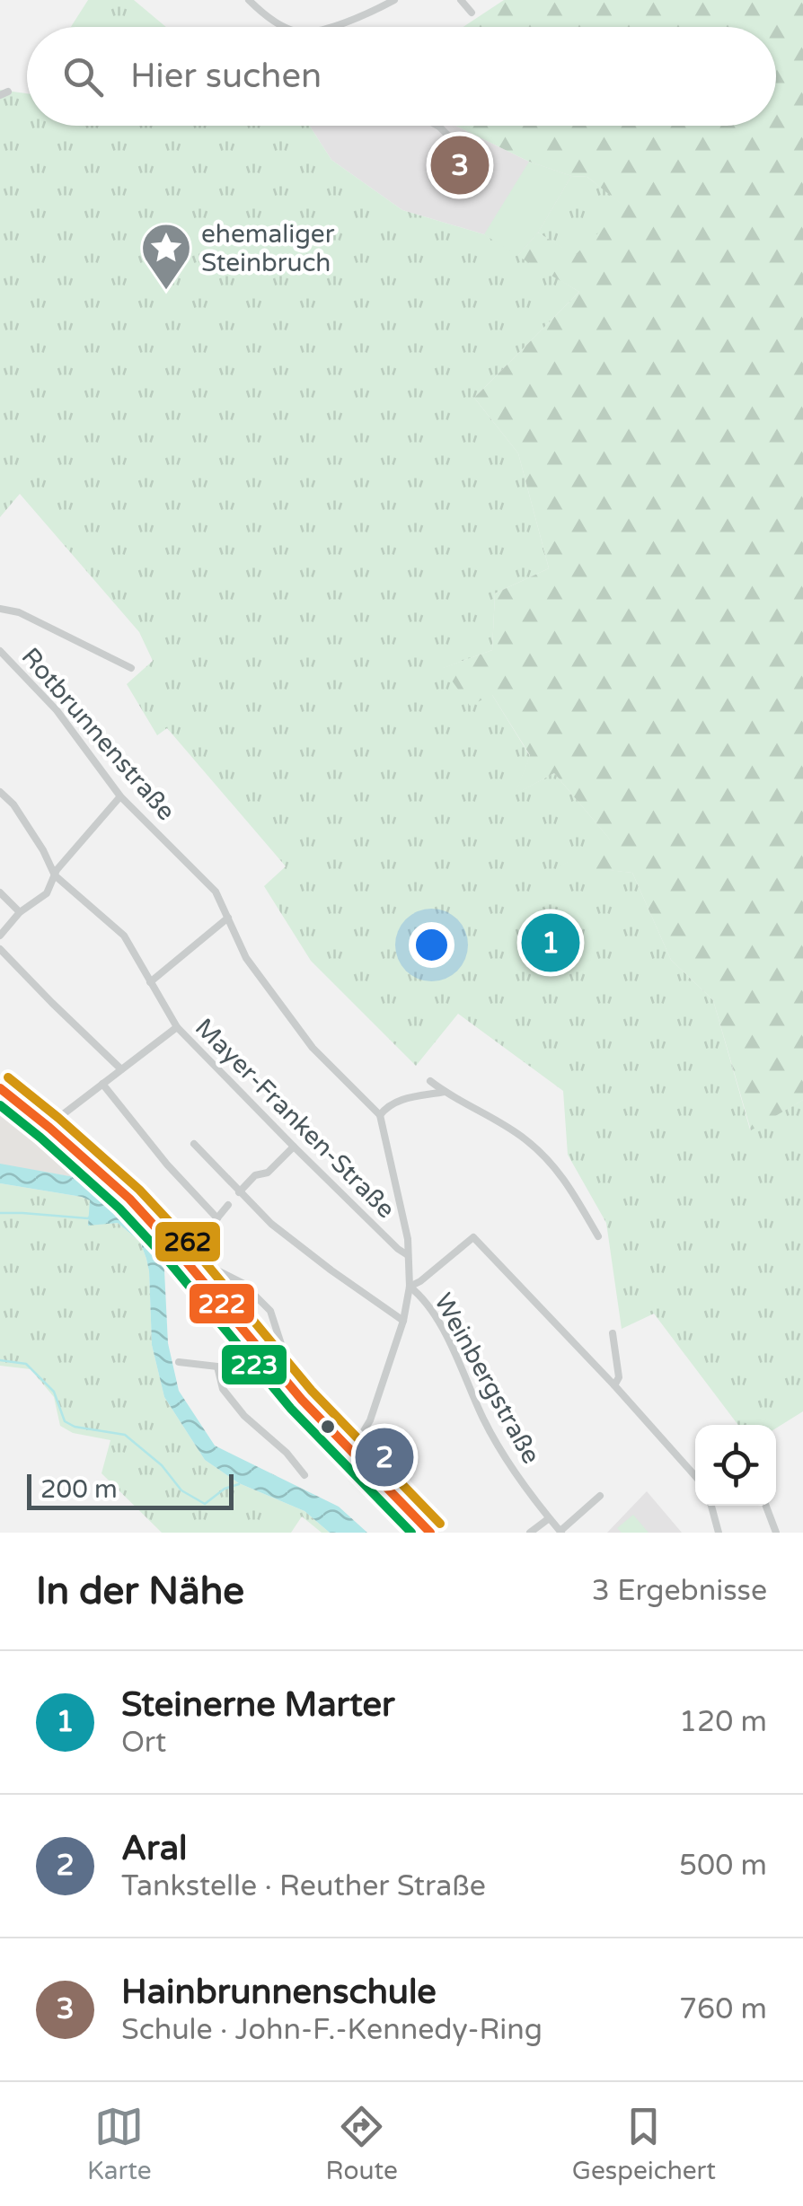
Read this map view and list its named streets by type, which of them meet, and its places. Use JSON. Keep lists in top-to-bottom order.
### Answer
{
  "streets": {
    "street": ["Rotbrunnenstraße", "Mayer-Franken-Straße", "Weinbergstraße"]
  },
  "places": {
    "place": ["ehemaliger Steinbruch"]
  },
  "lines": ["transit line 262", "transit line 222", "transit line 223"],
  "scale_bar": "200 m",
  "page": {
    "search": "Hier suchen",
    "pins": ["3", "1", "2"],
    "scale": "200 m",
    "heading": ["In der Nähe", "3 Ergebnisse"],
    "list": [
      {
        "mark": "1",
        "name": "Steinerne Marter",
        "note": "Ort",
        "value": "120 m"
      },
      {
        "mark": "2",
        "name": "Aral",
        "note": "Tankstelle · Reuther Straße",
        "value": "500 m"
      },
      {
        "mark": "3",
        "name": "Hainbrunnenschule",
        "note": "Schule · John-F.-Kennedy-Ring",
        "value": "760 m"
      }
    ],
    "nav": ["Karte", "Route", "Gespeichert"]
  }
}
